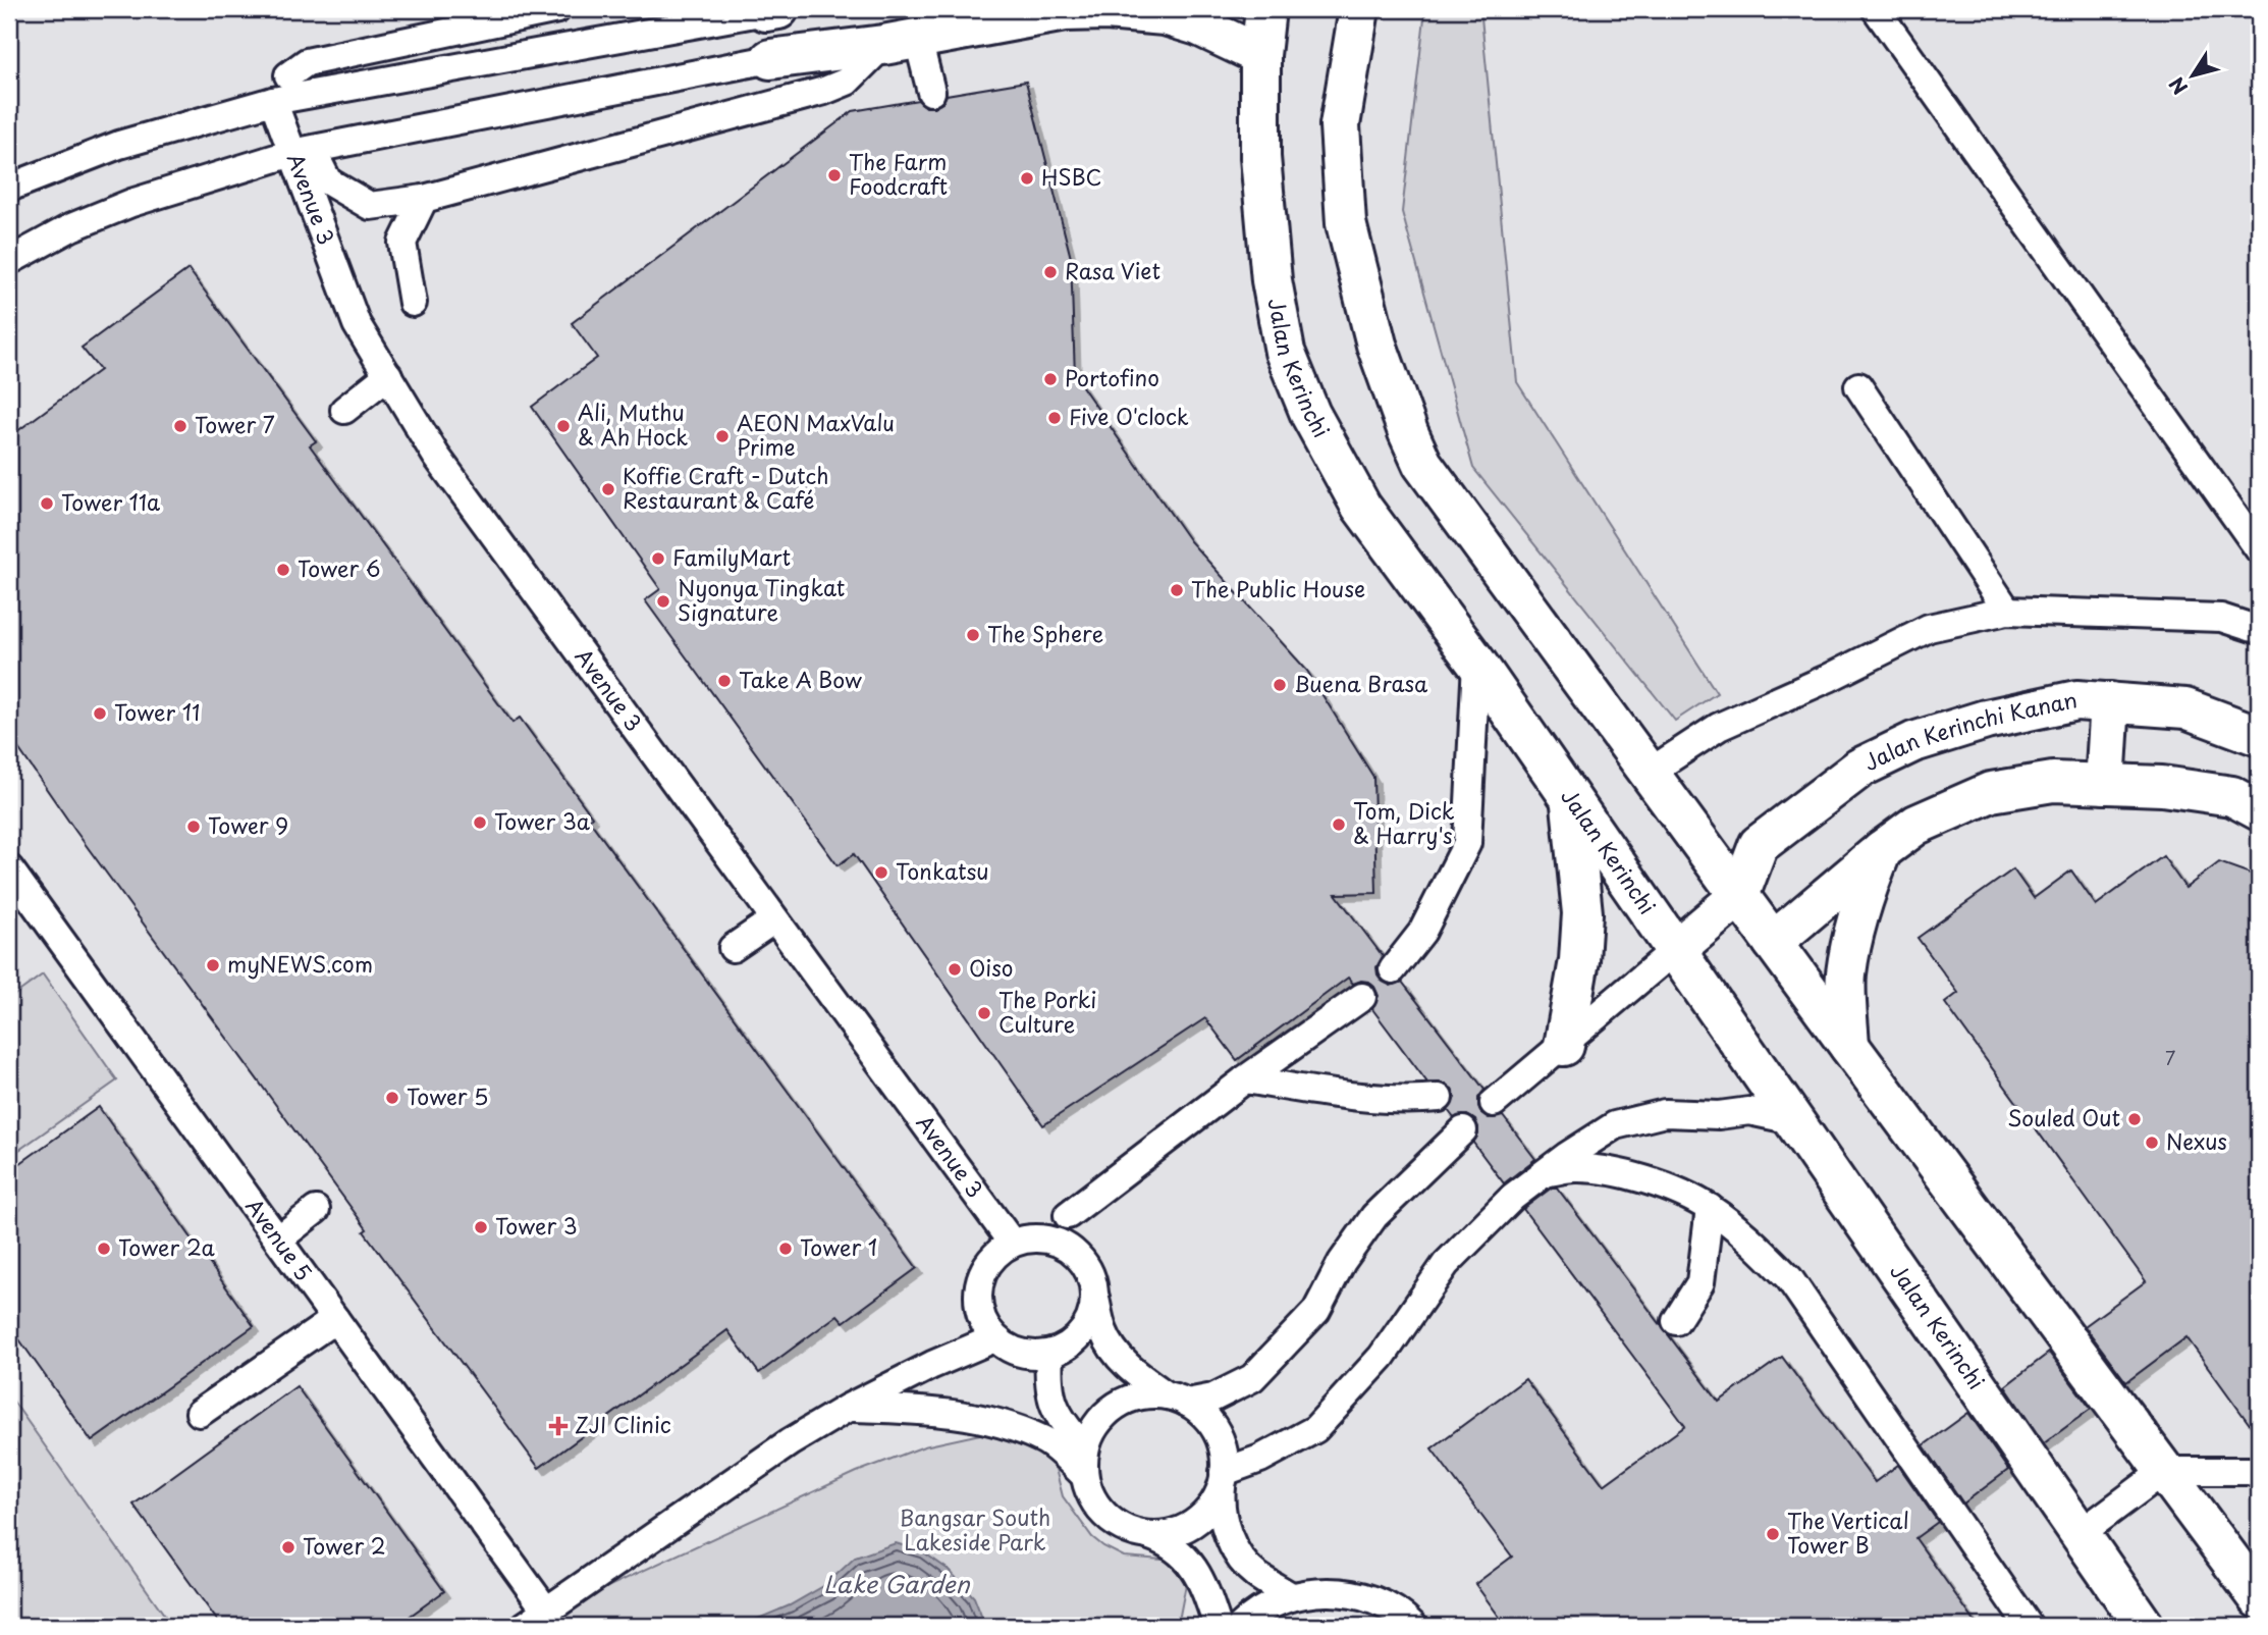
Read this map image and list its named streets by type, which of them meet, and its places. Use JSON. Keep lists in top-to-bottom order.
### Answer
{
  "streets": {
    "main road": ["Jalan Kerinchi", "Jalan Kerinchi Kanan"],
    "lane": ["Avenue 3", "Avenue 5"]
  },
  "water": ["Lake Garden"],
  "parks": ["Bangsar South Lakeside Park"],
  "places": {
    "other": [
      "The Farm Foodcraft",
      "HSBC",
      "Rasa Viet",
      "Portofino",
      "Five O'clock",
      "Tower 7",
      "Ali, Muthu & Ah Hock",
      "AEON MaxValu Prime",
      "Koffie Craft - Dutch Restaurant & Café",
      "Tower 11a",
      "FamilyMart",
      "Tower 6",
      "The Public House",
      "Nyonya Tingkat Signature",
      "The Sphere",
      "Take A Bow",
      "Buena Brasa",
      "Tower 11",
      "Tower 3a",
      "Tom, Dick & Harry's",
      "Tower 9",
      "Tonkatsu",
      "myNEWS.com",
      "Oiso",
      "The Porki Culture",
      "Tower 5",
      "Souled Out",
      "Nexus",
      "Tower 3",
      "Tower 2a",
      "Tower 1",
      "The Vertical Tower B",
      "Tower 2"
    ],
    "health": ["ZJI Clinic"]
  },
  "house_numbers": ["7"],
  "north": "bottom left"
}
